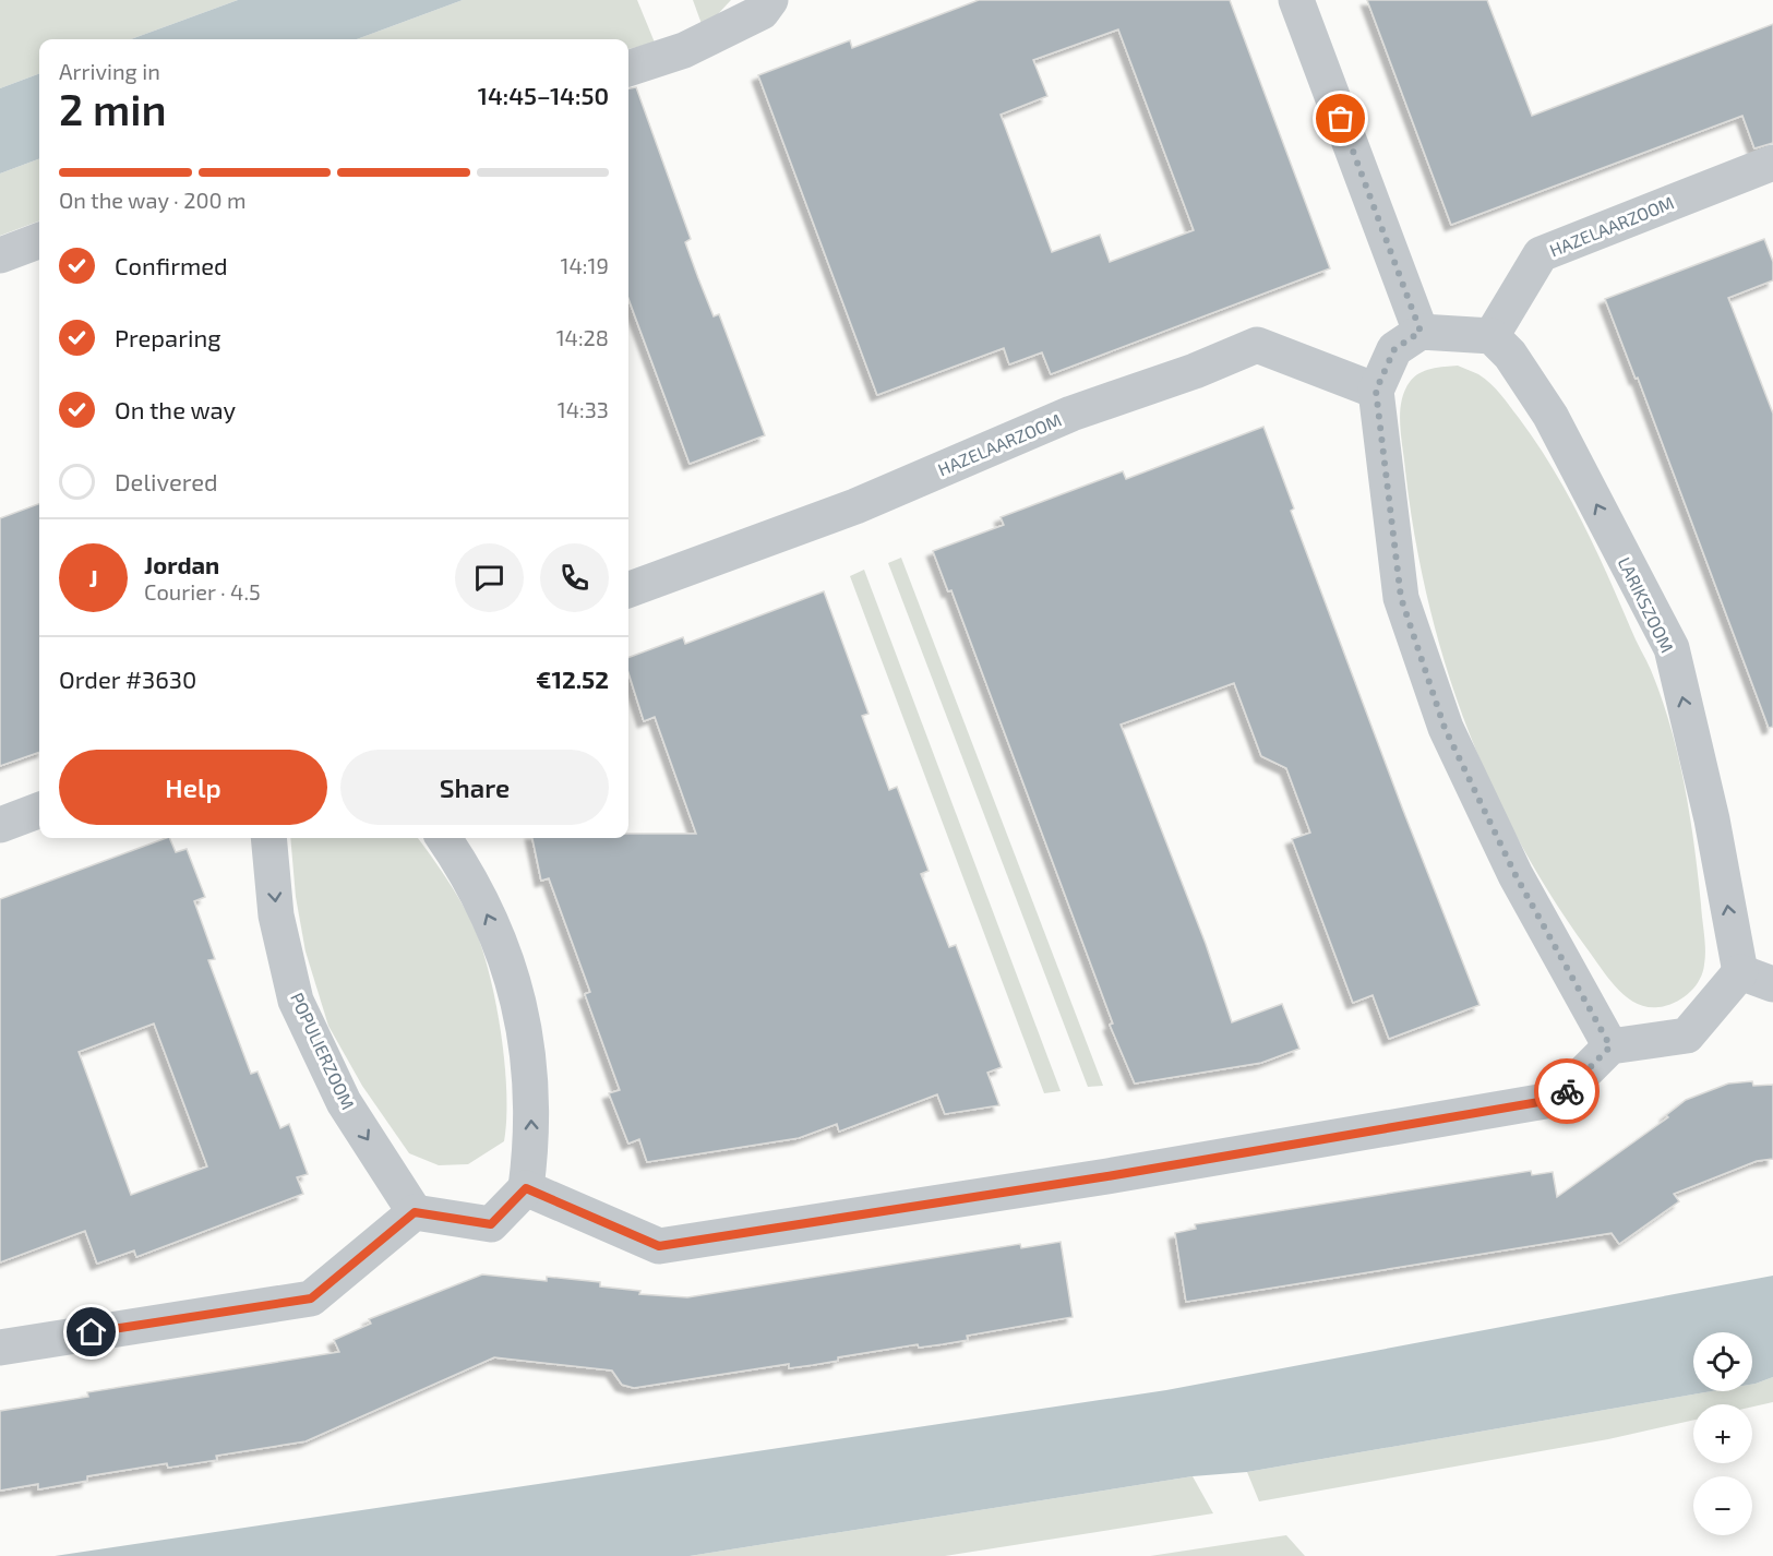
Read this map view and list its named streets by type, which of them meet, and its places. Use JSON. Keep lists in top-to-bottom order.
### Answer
{
  "streets": {
    "street": ["HAZELAARZOOM", "LARIKSZOOM", "POPULIERZOOM"]
  },
  "crossings": [
    ["HAZELAARZOOM", "LARIKSZOOM"]
  ],
  "page": {
    "heading": ["2 min", "Arriving in", "14:45–14:50"],
    "panel": [
      "Jordan",
      "Courier · 4.5",
      "Order #3630",
      "€12.52"
    ],
    "bar": "On the way · 200 m",
    "list": [
      ["Confirmed", "14:19"],
      ["Preparing", "14:28"],
      ["On the way", "14:33"],
      "Delivered"
    ],
    "round": "J",
    "buttons": ["Help", "Share"],
    "map_buttons": ["+", "−"]
  }
}
